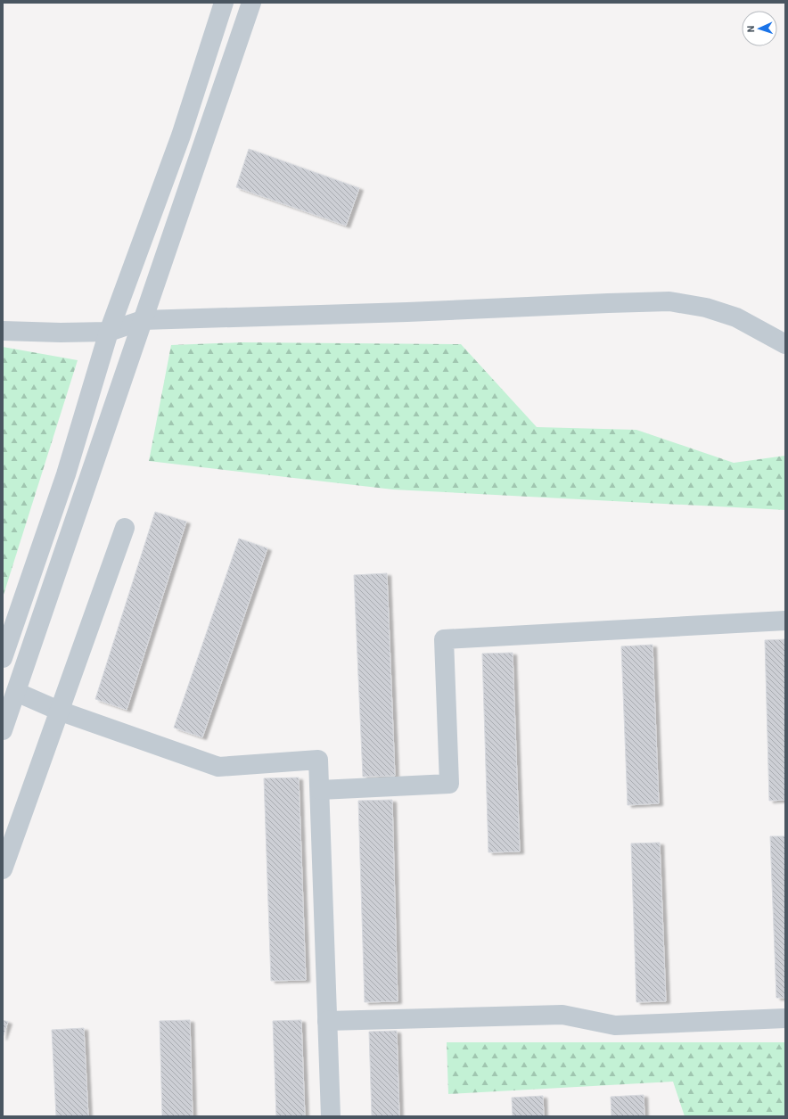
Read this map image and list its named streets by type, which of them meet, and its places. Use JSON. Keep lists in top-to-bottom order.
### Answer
{
  "north": "left"
}
